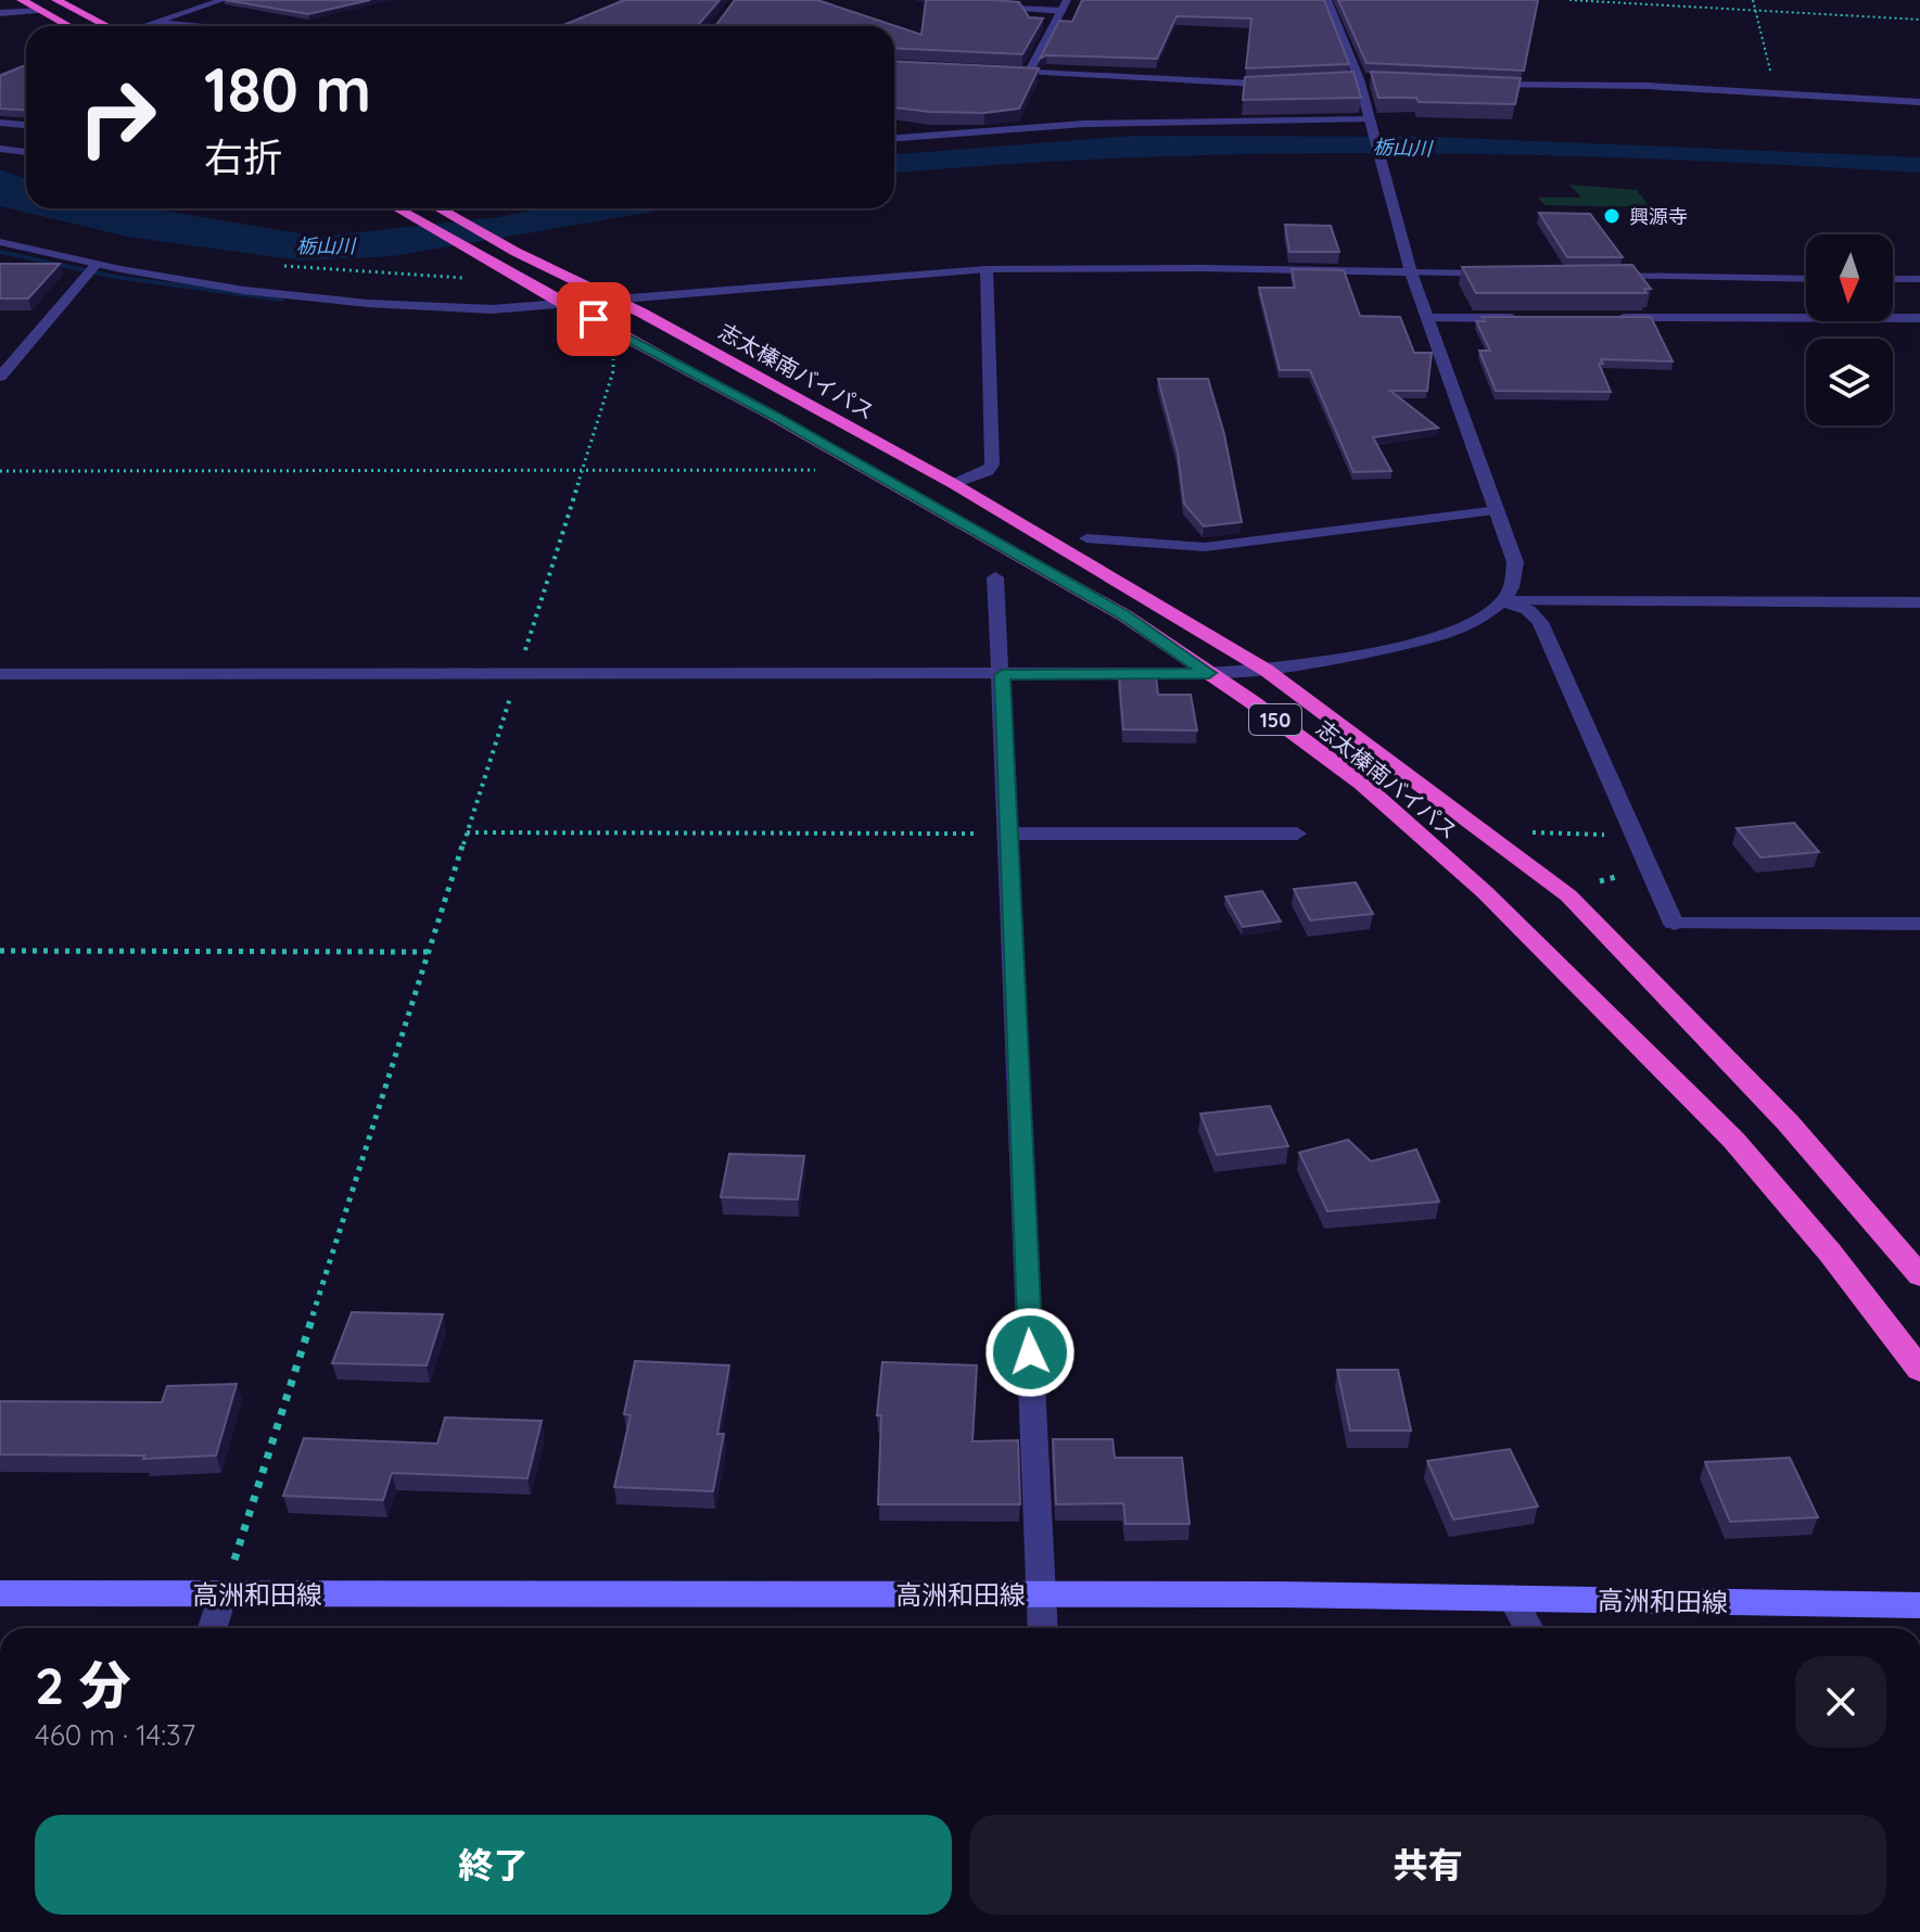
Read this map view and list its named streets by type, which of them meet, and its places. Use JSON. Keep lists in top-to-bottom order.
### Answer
{
  "streets": {
    "highway": ["志太榛南バイパス", "150"],
    "main road": ["高洲和田線"]
  },
  "water": ["栃山川"],
  "places": ["興源寺"],
  "north": "bottom",
  "page": {
    "turn": ["180 m", "右折"],
    "heading": ["2 分", "460 m · 14:37"],
    "buttons": ["終了", "共有"]
  }
}
